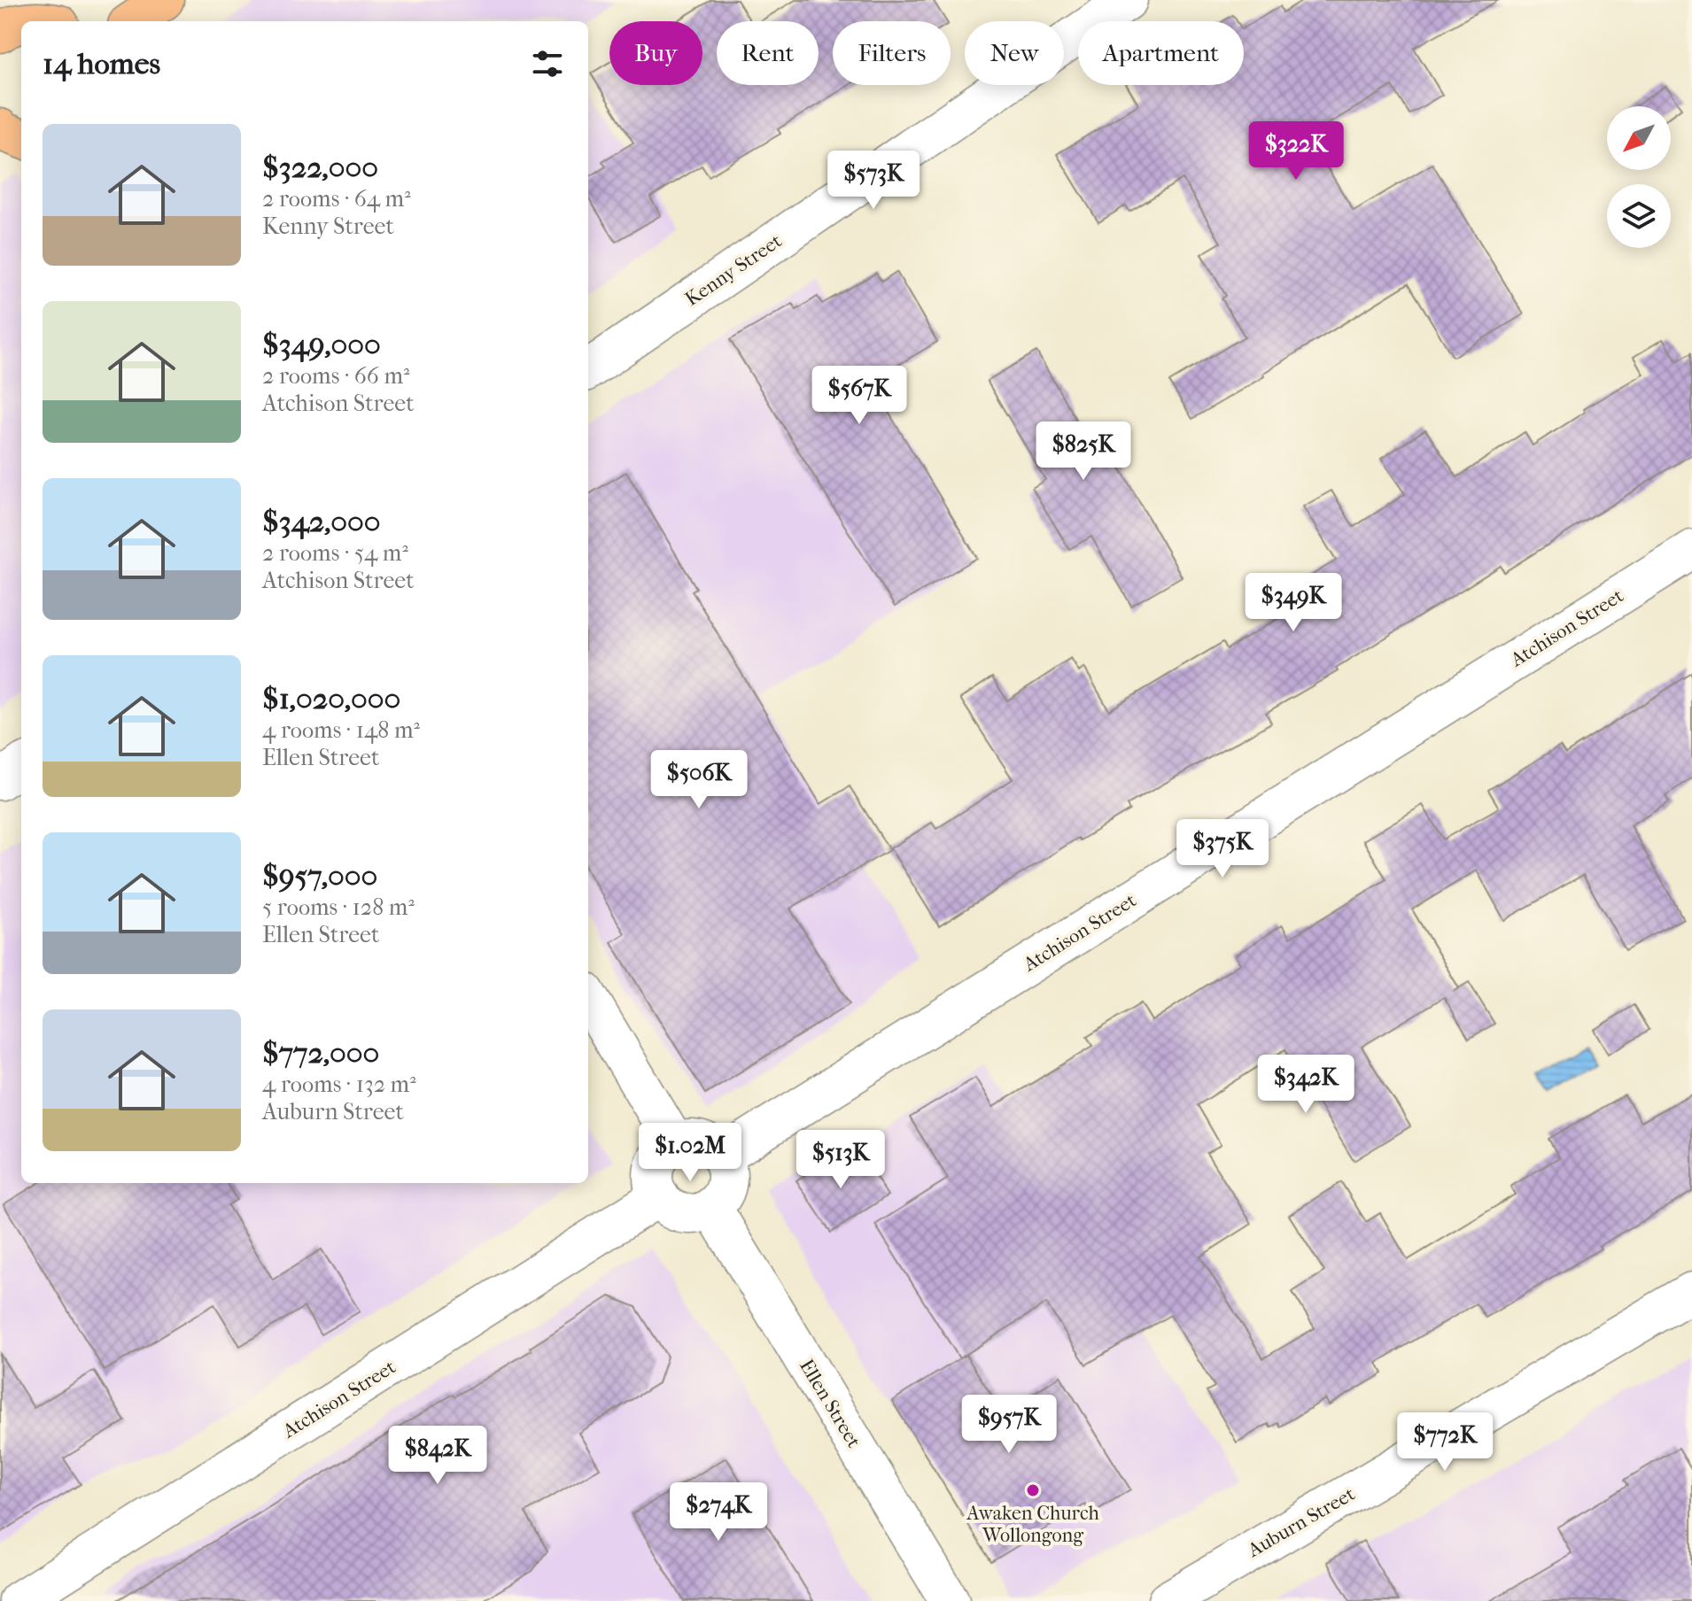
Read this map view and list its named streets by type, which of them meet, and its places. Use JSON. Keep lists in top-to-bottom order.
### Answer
{
  "streets": {
    "street": [
      "Kenny Street",
      "Atchison Street",
      "Ellen Street",
      "Auburn Street"
    ]
  },
  "crossings": [
    ["Atchison Street", "Ellen Street"]
  ],
  "places": ["Awaken Church Wollongong"],
  "north": "bottom left",
  "page": {
    "chip": [
      "Buy",
      "Rent",
      "Filters",
      "New",
      "Apartment"
    ],
    "heading": "14 homes",
    "list": [
      {
        "name": "$322,000",
        "note": "2 rooms · 64 m² · Kenny Street"
      },
      {
        "name": "$349,000",
        "note": "2 rooms · 66 m² · Atchison Street"
      },
      {
        "name": "$342,000",
        "note": "2 rooms · 54 m² · Atchison Street"
      },
      {
        "name": "$1,020,000",
        "note": "4 rooms · 148 m² · Ellen Street"
      },
      {
        "name": "$957,000",
        "note": "5 rooms · 128 m² · Ellen Street"
      },
      {
        "name": "$772,000",
        "note": "4 rooms · 132 m² · Auburn Street"
      }
    ],
    "price": [
      "$322K",
      "$573K",
      "$567K",
      "$825K",
      "$349K",
      "$506K",
      "$375K",
      "$342K",
      "$1.02M",
      "$513K",
      "$957K",
      "$772K",
      "$842K",
      "$274K"
    ]
  }
}
